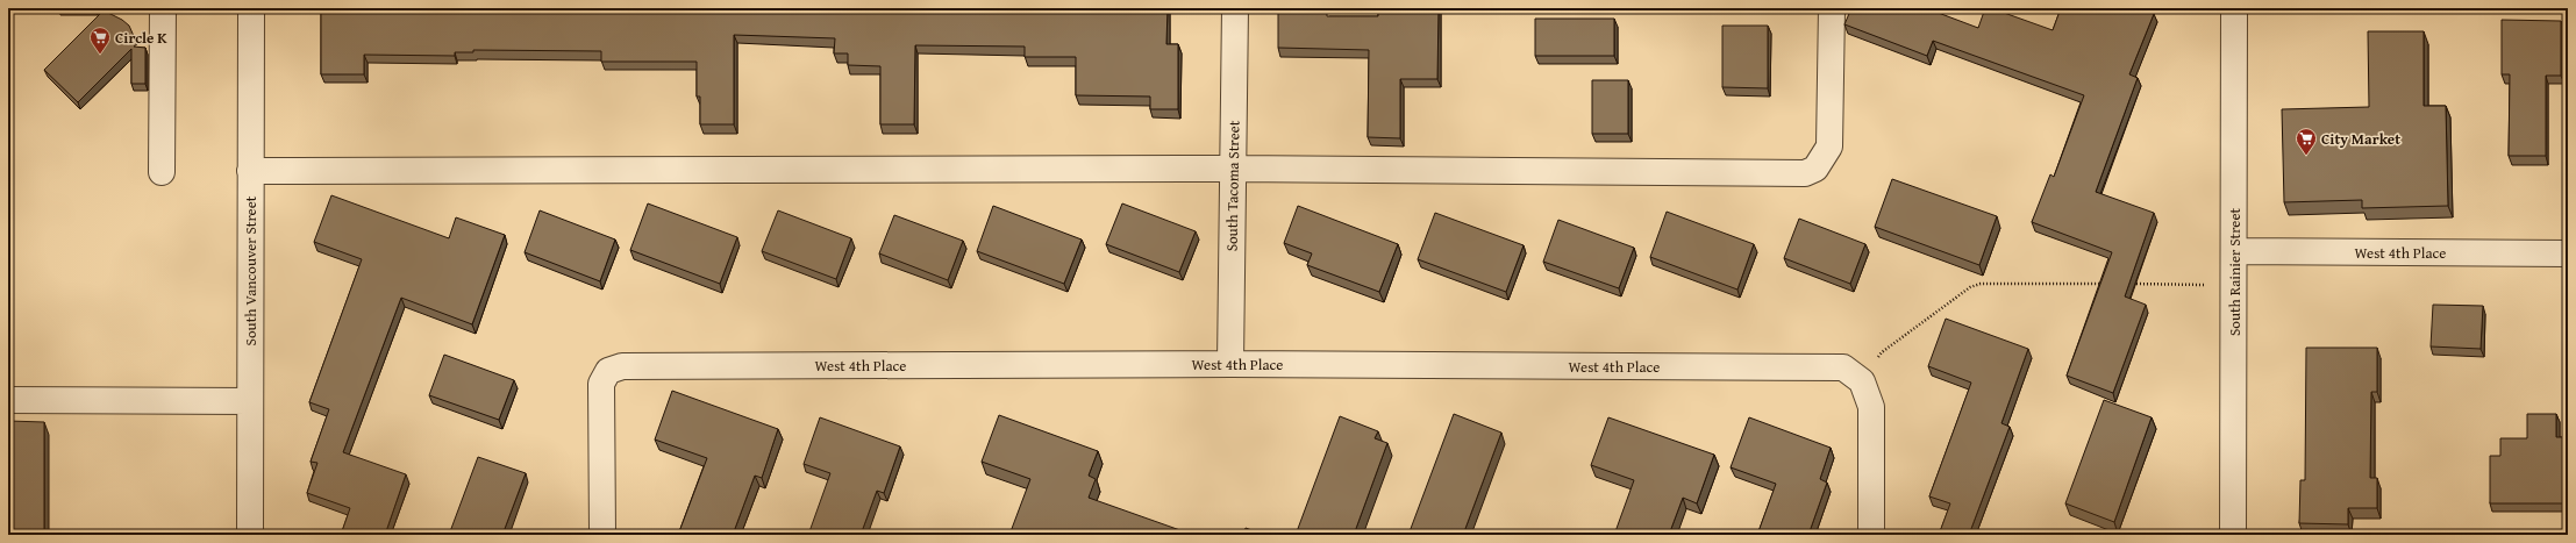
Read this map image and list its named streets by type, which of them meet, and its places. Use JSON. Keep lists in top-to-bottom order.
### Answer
{
  "streets": {
    "street": [
      "South Tacoma Street",
      "West 4th Place",
      "South Vancouver Street",
      "South Rainier Street"
    ]
  },
  "crossings": [
    ["South Tacoma Street", "West 4th Place"],
    ["West 4th Place", "South Rainier Street"]
  ],
  "places": {
    "supermarket": ["Circle K", "City Market"]
  }
}
